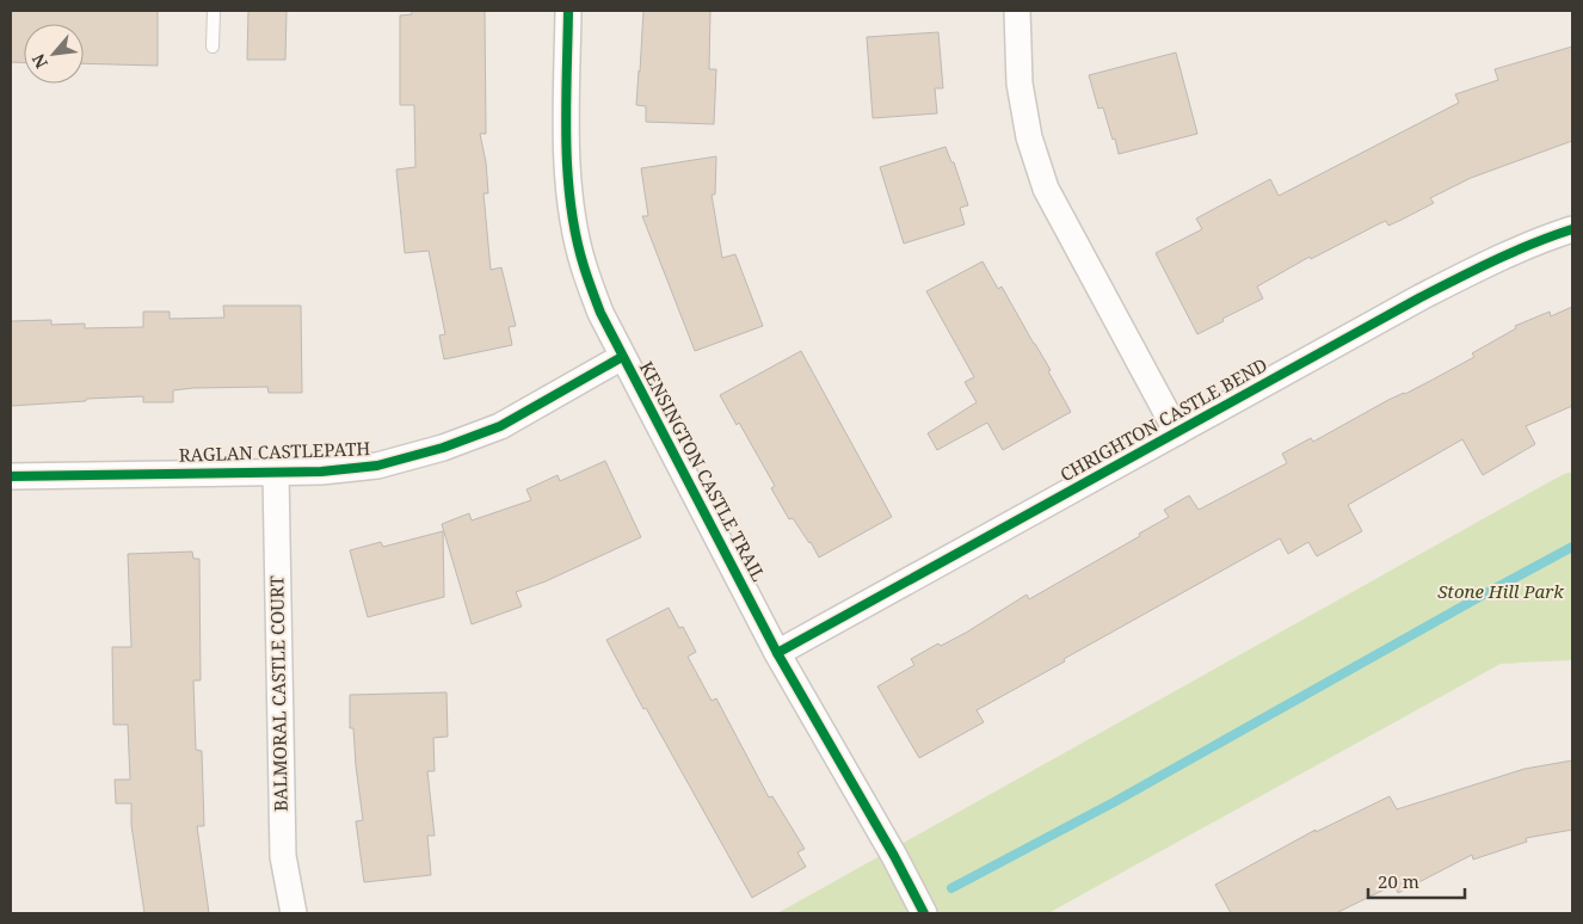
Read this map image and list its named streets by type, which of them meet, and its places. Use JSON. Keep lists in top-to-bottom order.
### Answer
{
  "streets": {
    "street": [
      "CHRIGHTON CASTLE BEND",
      "RAGLAN CASTLEPATH",
      "KENSINGTON CASTLE TRAIL",
      "BALMORAL CASTLE COURT"
    ]
  },
  "crossings": [
    ["CHRIGHTON CASTLE BEND", "KENSINGTON CASTLE TRAIL"],
    ["RAGLAN CASTLEPATH", "KENSINGTON CASTLE TRAIL"],
    ["RAGLAN CASTLEPATH", "BALMORAL CASTLE COURT"]
  ],
  "parks": ["Stone Hill Park"],
  "scale_bar": "20 m",
  "north": "bottom left"
}
